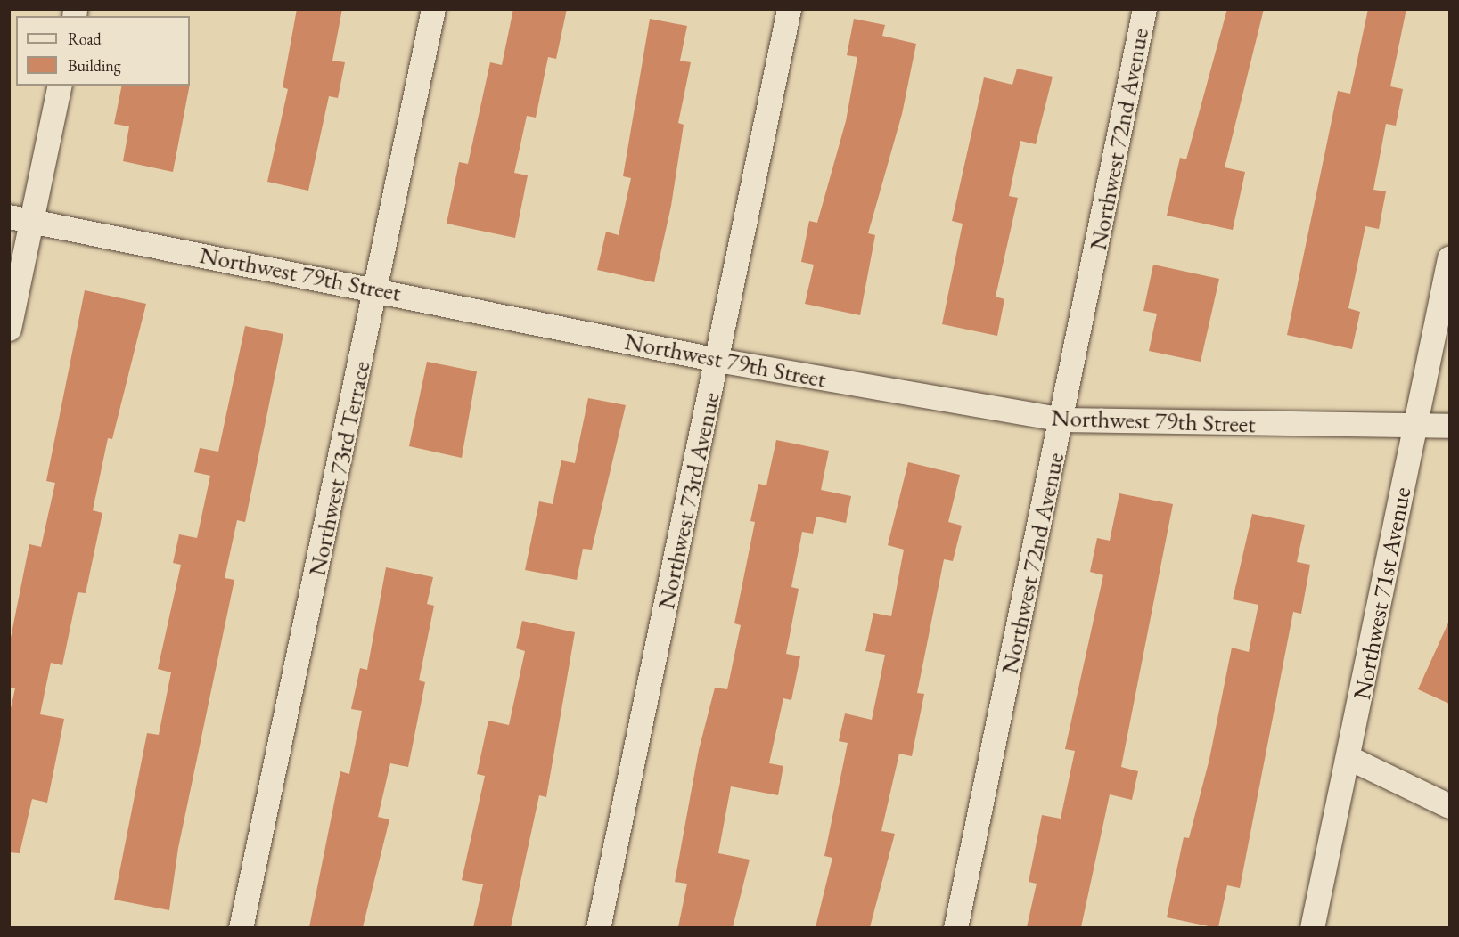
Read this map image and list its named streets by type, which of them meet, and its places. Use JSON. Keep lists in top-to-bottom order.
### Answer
{
  "streets": {
    "street": [
      "Northwest 72nd Avenue",
      "Northwest 79th Street",
      "Northwest 73rd Terrace",
      "Northwest 73rd Avenue",
      "Northwest 71st Avenue"
    ]
  },
  "crossings": [
    ["Northwest 72nd Avenue", "Northwest 79th Street"],
    ["Northwest 79th Street", "Northwest 73rd Terrace"],
    ["Northwest 79th Street", "Northwest 73rd Avenue"],
    ["Northwest 79th Street", "Northwest 71st Avenue"]
  ],
  "legend": ["Road", "Building"]
}
